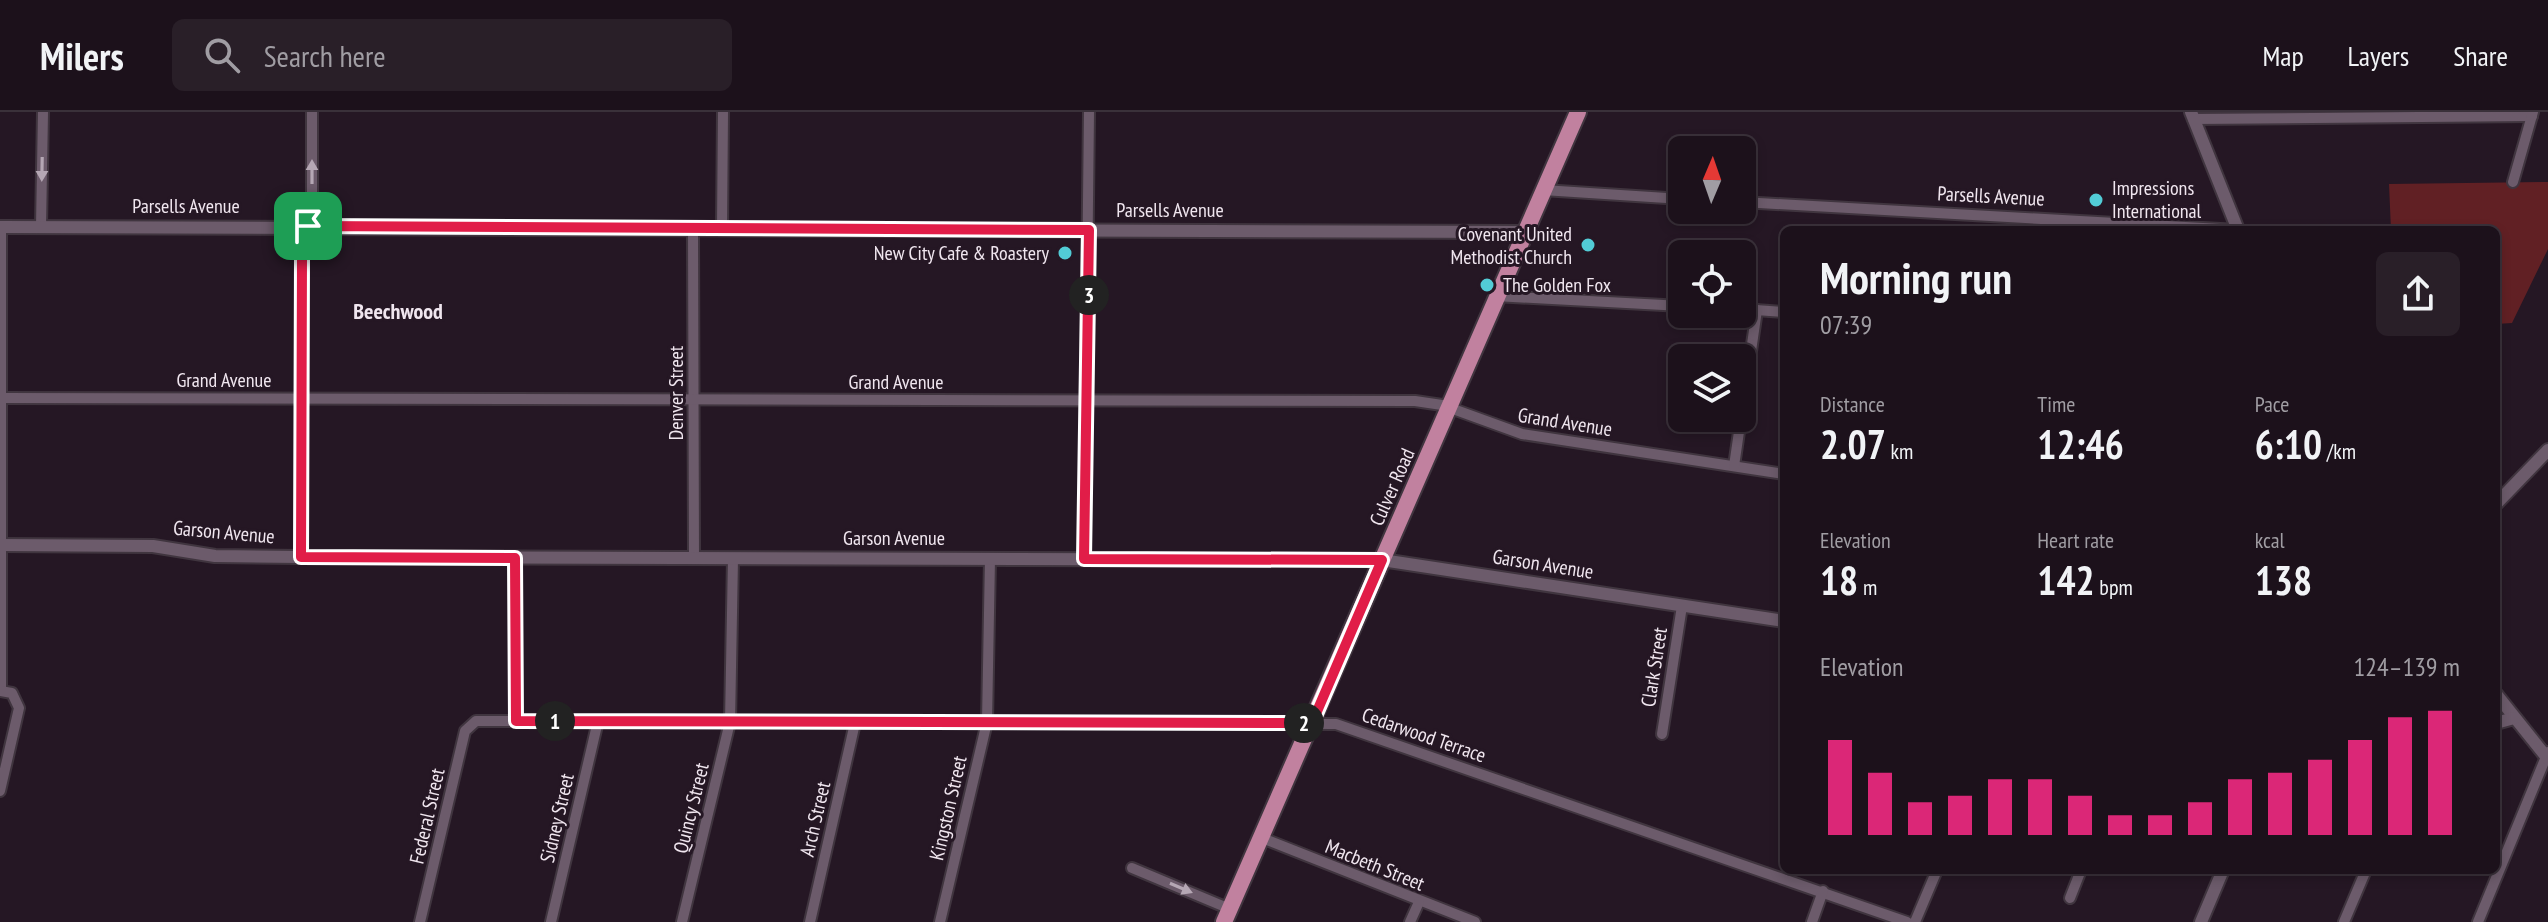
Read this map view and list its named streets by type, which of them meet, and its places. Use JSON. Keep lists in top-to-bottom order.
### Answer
{
  "streets": {
    "main road": ["Culver Road"],
    "street": [
      "Parsells Avenue",
      "Grand Avenue",
      "Denver Street",
      "Garson Avenue",
      "Clark Street",
      "Cedarwood Terrace",
      "Quincy Street",
      "Kingston Street",
      "Federal Street",
      "Sidney Street",
      "Arch Street",
      "Macbeth Street"
    ]
  },
  "crossings": [
    ["Parsells Avenue", "Denver Street"],
    ["Parsells Avenue", "Culver Road"],
    ["Grand Avenue", "Denver Street"],
    ["Grand Avenue", "Culver Road"],
    ["Denver Street", "Garson Avenue"],
    ["Culver Road", "Garson Avenue"],
    ["Culver Road", "Cedarwood Terrace"],
    ["Culver Road", "Macbeth Street"],
    ["Garson Avenue", "Clark Street"],
    ["Garson Avenue", "Quincy Street"],
    ["Garson Avenue", "Kingston Street"],
    ["Cedarwood Terrace", "Quincy Street"],
    ["Cedarwood Terrace", "Kingston Street"],
    ["Cedarwood Terrace", "Federal Street"],
    ["Cedarwood Terrace", "Sidney Street"],
    ["Cedarwood Terrace", "Arch Street"]
  ],
  "districts": ["Beechwood"],
  "places": [
    "Impressions International",
    "Covenant United Methodist Church",
    "New City Cafe & Roastery",
    "The Golden Fox"
  ],
  "north": "top",
  "page": {
    "header": "Milers",
    "search": "Search here",
    "nav": ["Map", "Layers", "Share"],
    "heading": ["Morning run", "07:39"],
    "pins": ["3", "1", "2"],
    "stats": [
      ["Distance", "2.07 km"],
      ["Time", "12:46"],
      ["Pace", "6:10 /km"],
      ["Elevation", "18 m"],
      ["Heart rate", "142 bpm"],
      ["kcal", "138"]
    ],
    "chart": ["Elevation", "124–139 m"]
  }
}
